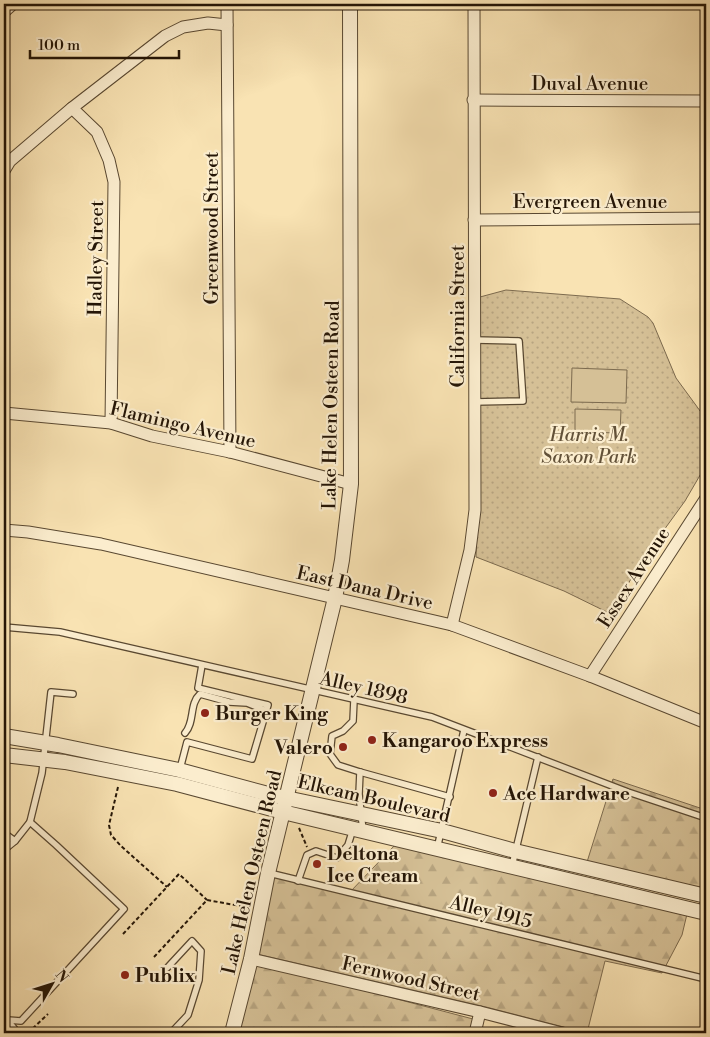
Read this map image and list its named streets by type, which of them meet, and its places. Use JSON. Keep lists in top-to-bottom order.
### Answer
{
  "streets": {
    "street": [
      "Duval Avenue",
      "Evergreen Avenue",
      "Greenwood Street",
      "Hadley Street",
      "California Street",
      "Lake Helen Osteen Road",
      "Flamingo Avenue",
      "Essex Avenue",
      "East Dana Drive",
      "Elkcam Boulevard",
      "Fernwood Street"
    ],
    "lane": ["Alley 1898", "Alley 1915"]
  },
  "crossings": [
    ["Duval Avenue", "California Street"],
    ["Evergreen Avenue", "California Street"],
    ["Greenwood Street", "Flamingo Avenue"],
    ["Hadley Street", "Flamingo Avenue"],
    ["California Street", "East Dana Drive"],
    ["Lake Helen Osteen Road", "Flamingo Avenue"],
    ["Lake Helen Osteen Road", "East Dana Drive"],
    ["Lake Helen Osteen Road", "Alley 1898"],
    ["Lake Helen Osteen Road", "Elkcam Boulevard"],
    ["Lake Helen Osteen Road", "Alley 1915"],
    ["Lake Helen Osteen Road", "Fernwood Street"],
    ["Essex Avenue", "East Dana Drive"]
  ],
  "parks": ["Harris M. Saxon Park"],
  "places": [
    "Burger King",
    "Kangaroo Express",
    "Valero",
    "Ace Hardware",
    "Deltona Ice Cream",
    "Publix"
  ],
  "scale_bar": "100 m",
  "north": "top right"
}
